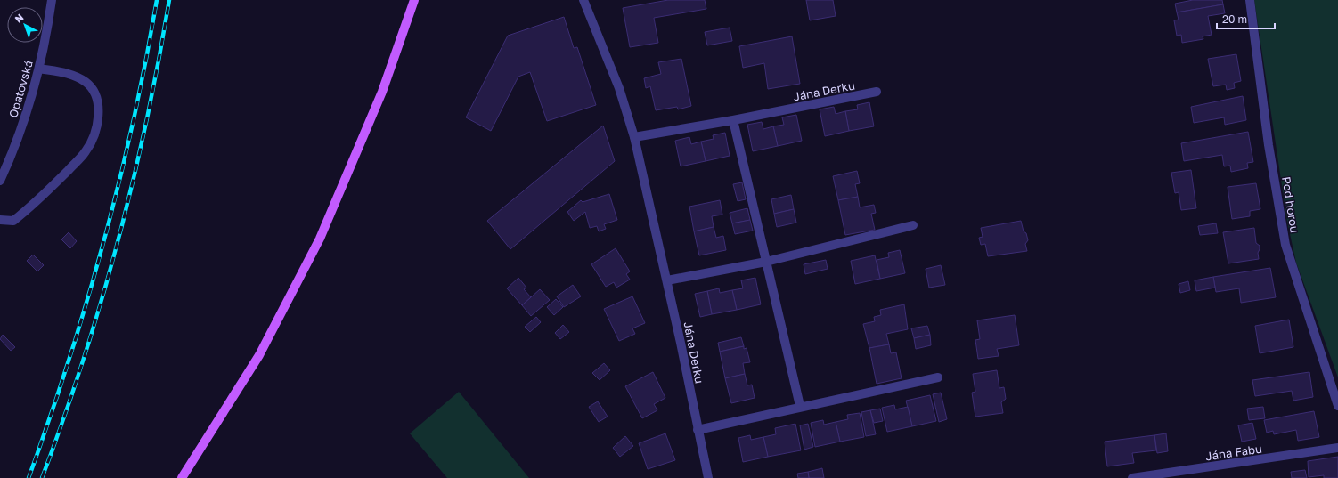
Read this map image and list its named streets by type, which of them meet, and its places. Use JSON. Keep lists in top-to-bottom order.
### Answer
{
  "streets": {
    "street": [
      "Opatovská",
      "Jána Derku",
      "Pod horou",
      "Jána Fabu"
    ]
  },
  "scale_bar": "20 m",
  "north": "top left"
}
